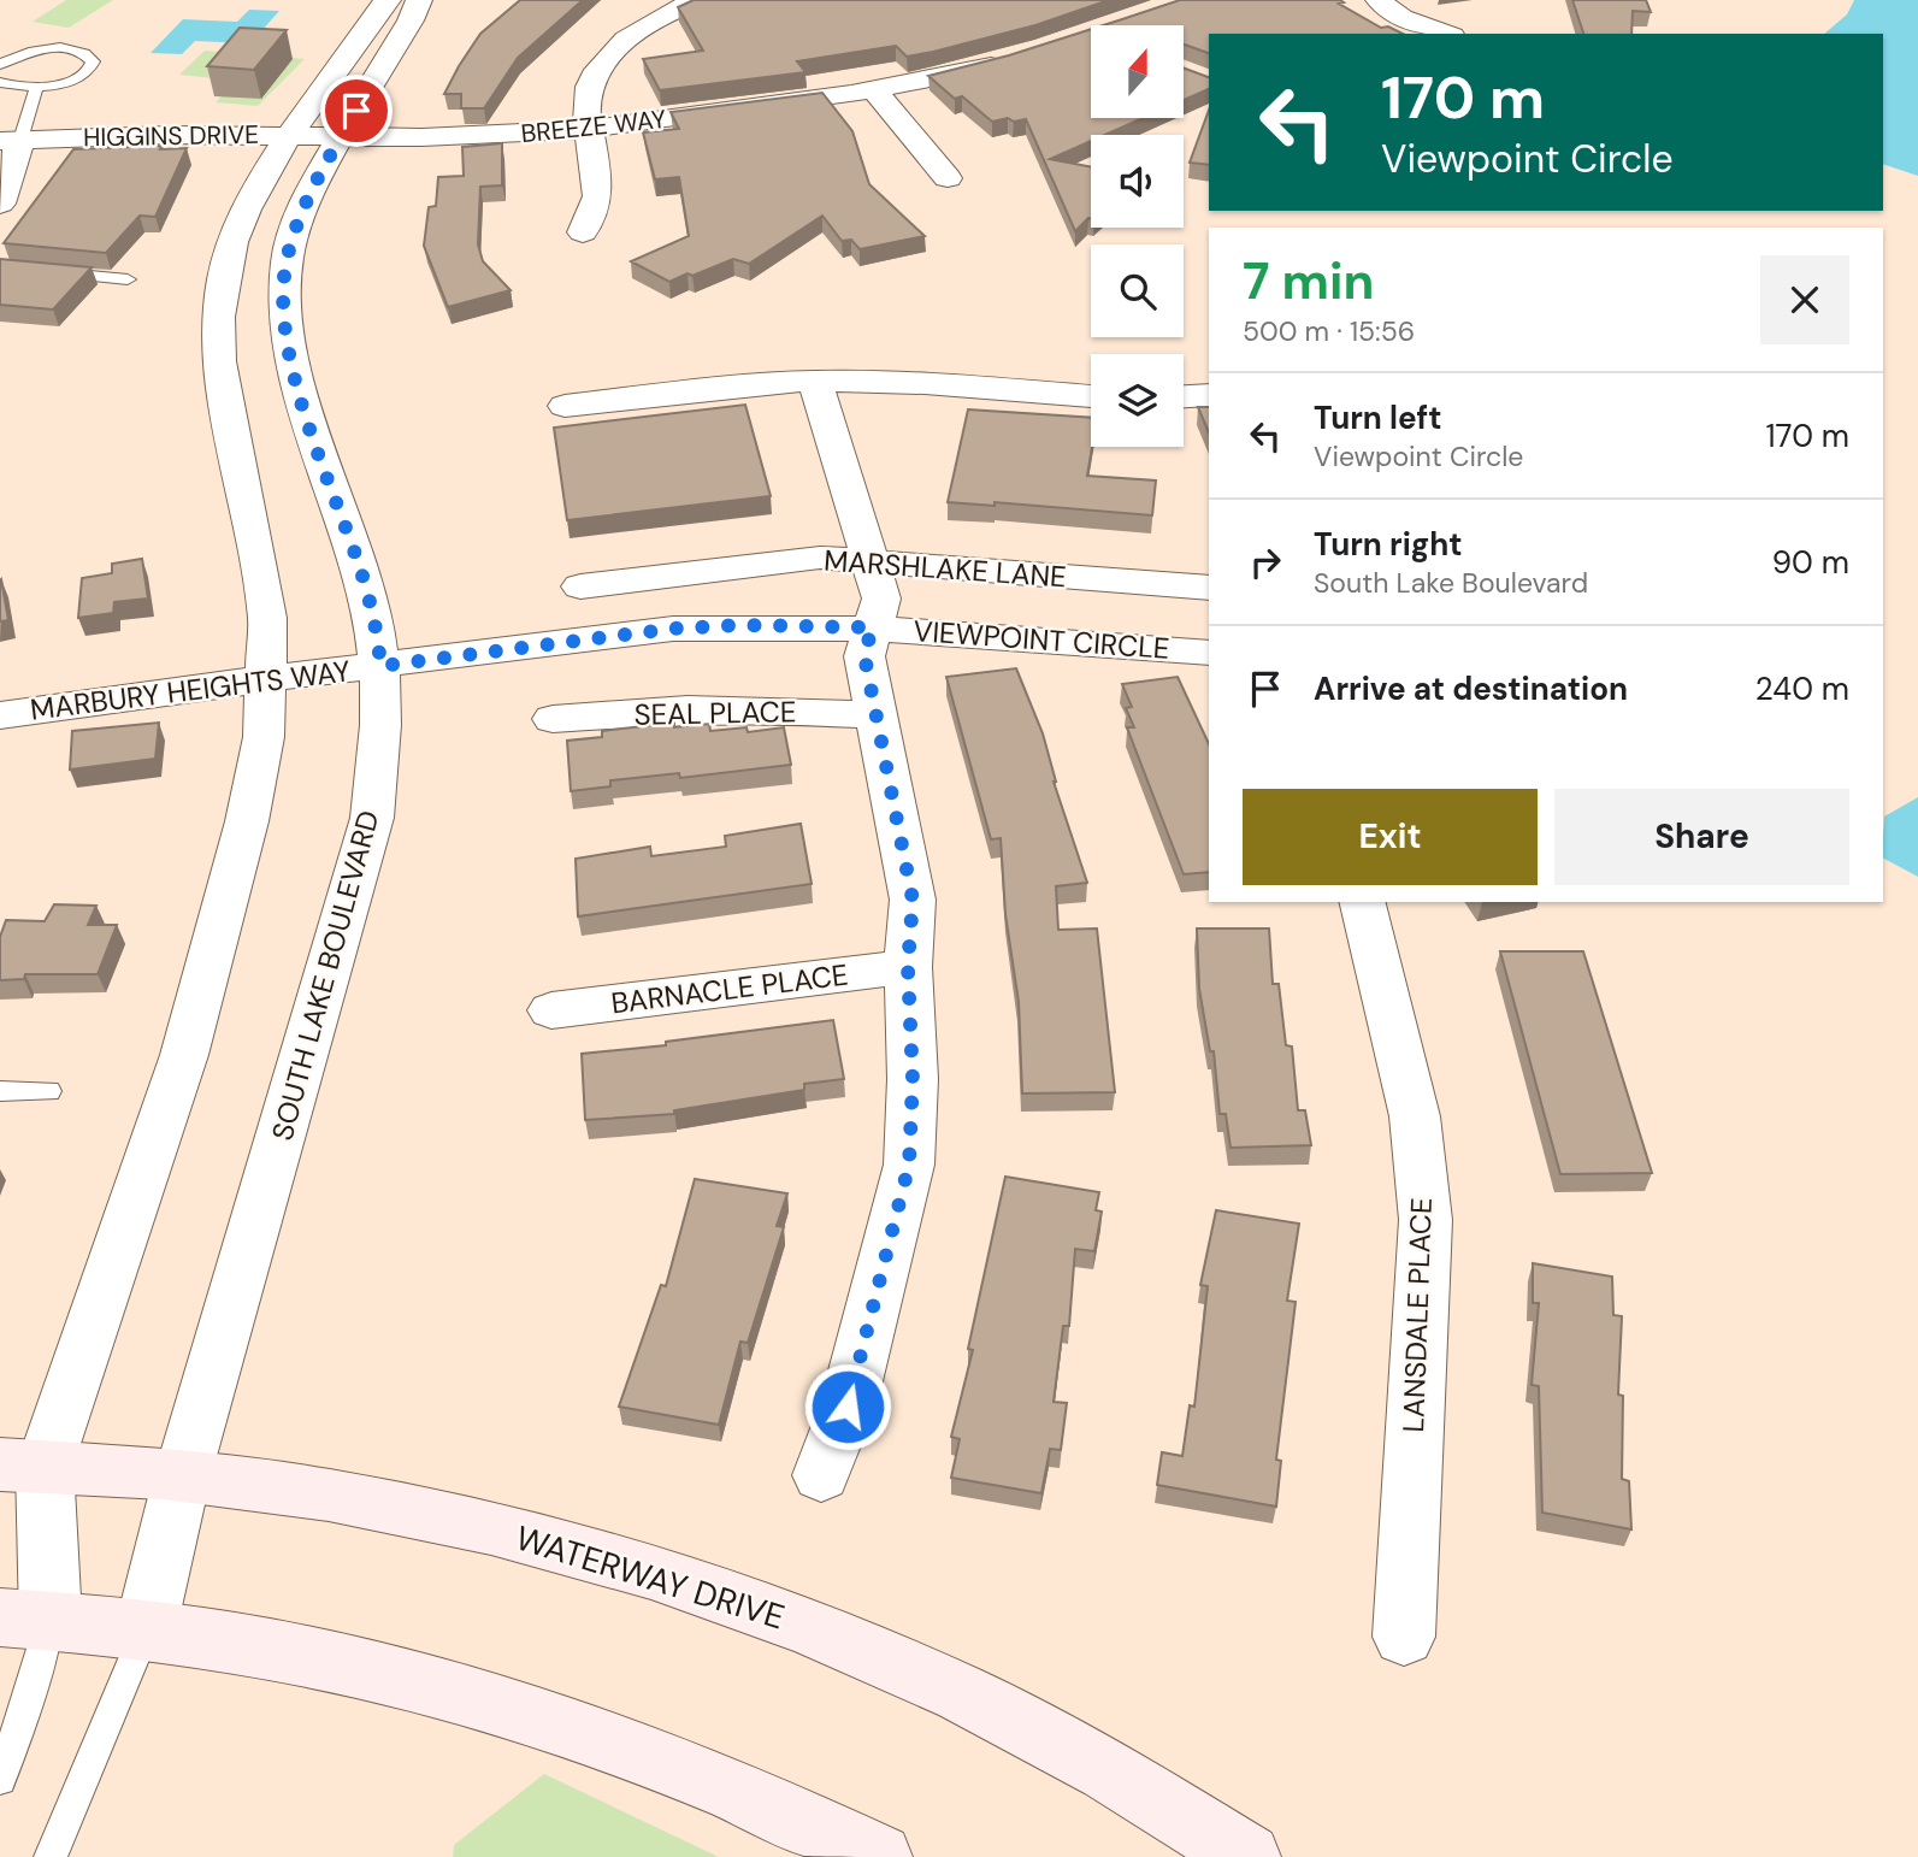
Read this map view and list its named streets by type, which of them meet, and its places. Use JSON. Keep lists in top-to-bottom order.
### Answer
{
  "streets": {
    "street": [
      "BREEZE WAY",
      "HIGGINS DRIVE",
      "MARSHLAKE LANE",
      "VIEWPOINT CIRCLE",
      "MARBURY HEIGHTS WAY",
      "SEAL PLACE",
      "SOUTH LAKE BOULEVARD",
      "BARNACLE PLACE",
      "LANSDALE PLACE",
      "WATERWAY DRIVE"
    ]
  },
  "crossings": [
    ["BREEZE WAY", "HIGGINS DRIVE"],
    ["BREEZE WAY", "SOUTH LAKE BOULEVARD"],
    ["HIGGINS DRIVE", "SOUTH LAKE BOULEVARD"],
    ["MARSHLAKE LANE", "VIEWPOINT CIRCLE"],
    ["VIEWPOINT CIRCLE", "MARBURY HEIGHTS WAY"],
    ["VIEWPOINT CIRCLE", "SOUTH LAKE BOULEVARD"],
    ["MARBURY HEIGHTS WAY", "SOUTH LAKE BOULEVARD"],
    ["SOUTH LAKE BOULEVARD", "WATERWAY DRIVE"]
  ],
  "north": "top",
  "page": {
    "turn": ["170 m", "Viewpoint Circle"],
    "heading": ["7 min", "500 m · 15:56"],
    "list": [
      {
        "name": "Turn left",
        "note": "Viewpoint Circle",
        "value": "170 m"
      },
      {
        "name": "Turn right",
        "note": "South Lake Boulevard",
        "value": "90 m"
      },
      {
        "name": "Arrive at destination",
        "value": "240 m"
      }
    ],
    "buttons": ["Exit", "Share"]
  }
}
